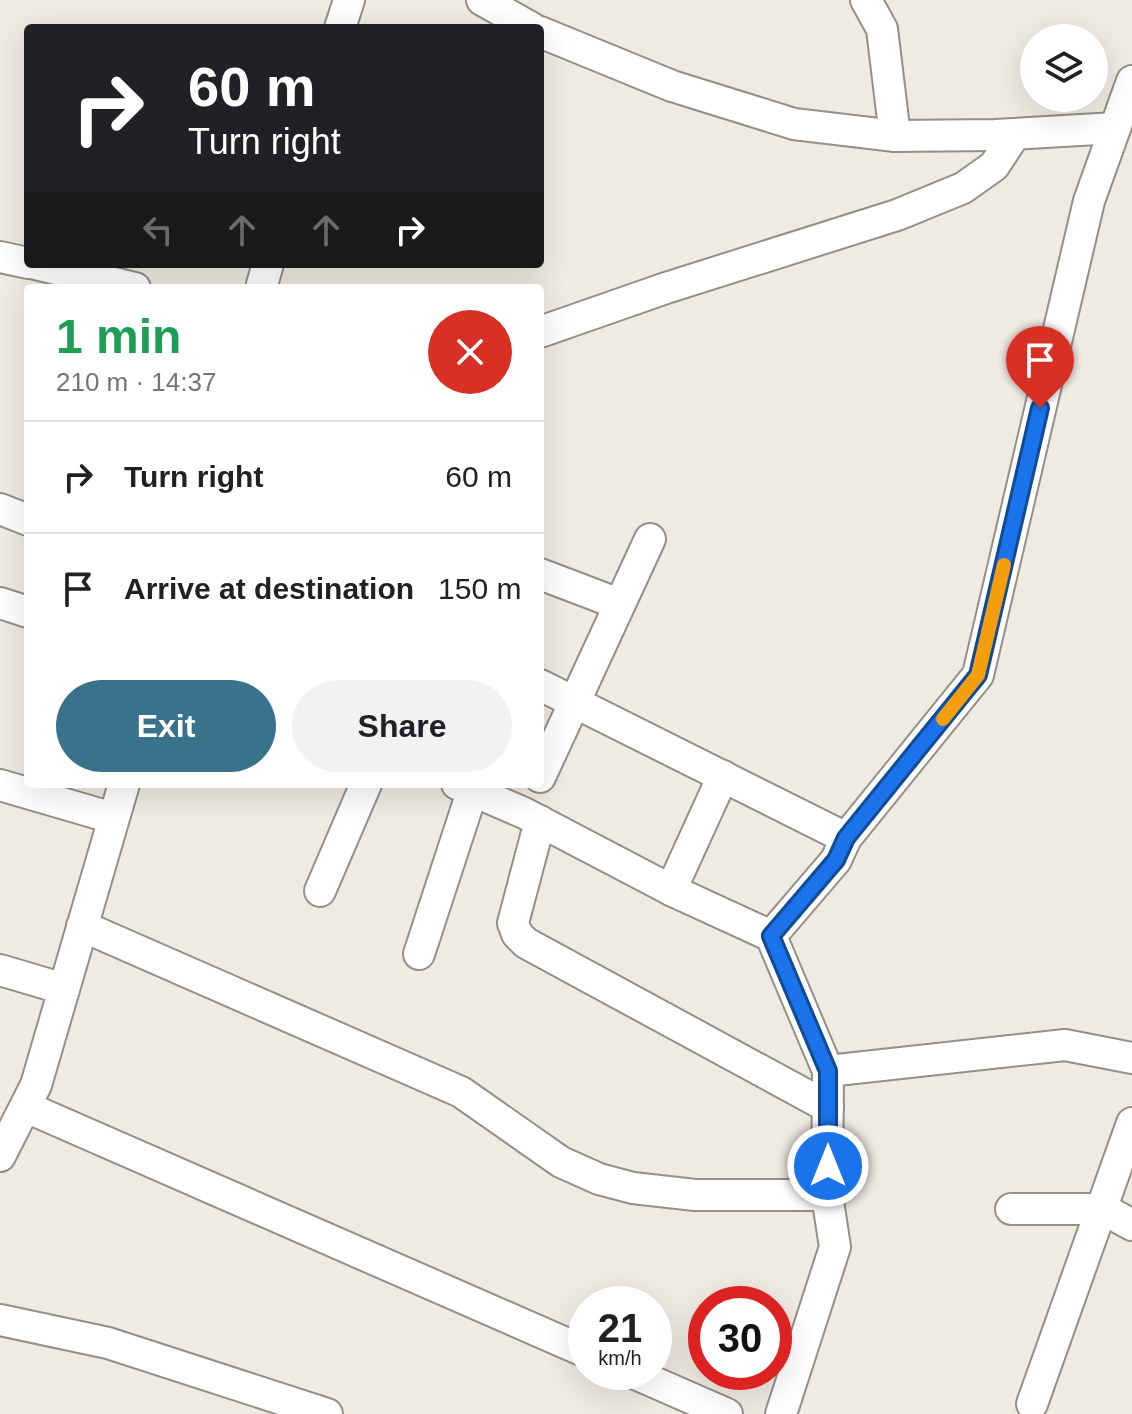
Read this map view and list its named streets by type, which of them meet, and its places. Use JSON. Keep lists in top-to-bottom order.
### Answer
{
  "page": {
    "turn": ["60 m", "Turn right"],
    "heading": ["1 min", "210 m · 14:37"],
    "list": [
      {
        "name": "Turn right",
        "value": "60 m"
      },
      {
        "name": "Arrive at destination",
        "value": "150 m"
      }
    ],
    "buttons": ["Exit", "Share"],
    "speed": "21 km/h",
    "limit": "30"
  }
}
